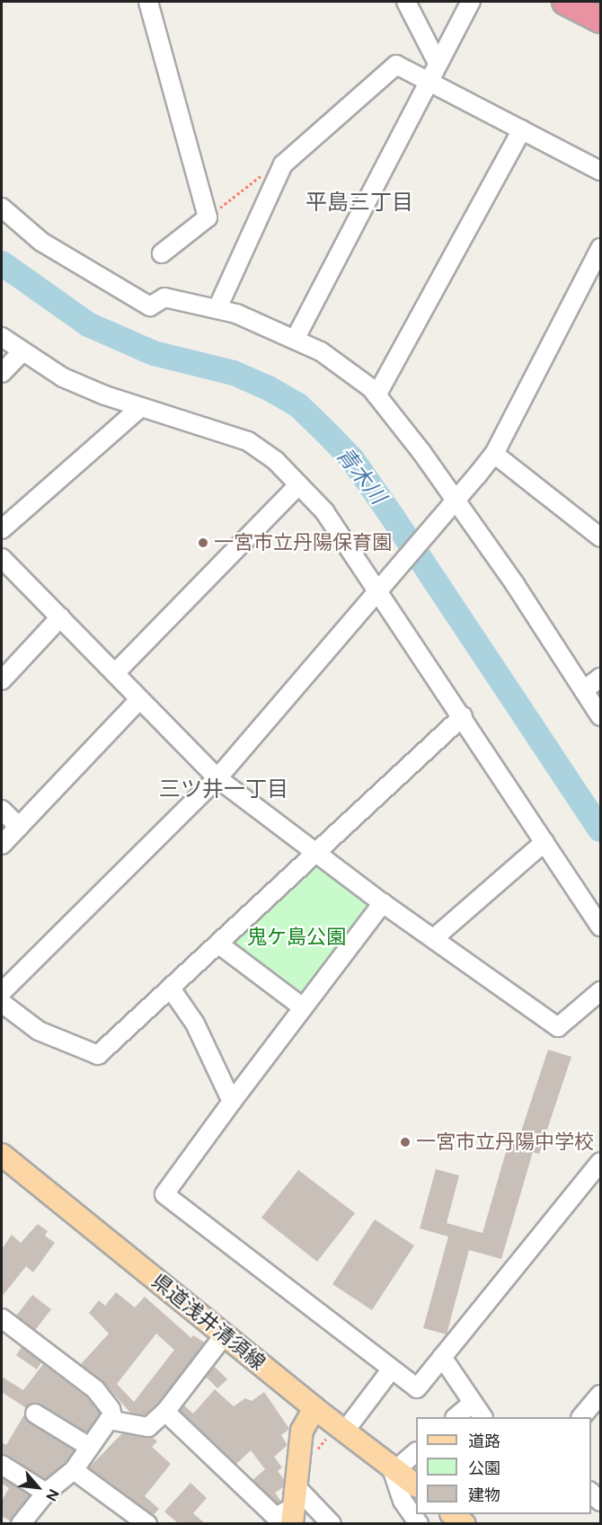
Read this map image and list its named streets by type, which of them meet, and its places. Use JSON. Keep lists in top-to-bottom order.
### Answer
{
  "streets": {
    "main road": ["県道浅井清須線"]
  },
  "districts": ["平島三丁目", "三ツ井一丁目"],
  "water": ["青木川"],
  "parks": ["鬼ケ島公園"],
  "places": ["一宮市立丹陽保育園", "一宮市立丹陽中学校"],
  "legend": ["道路", "公園", "建物"],
  "north": "bottom right"
}
